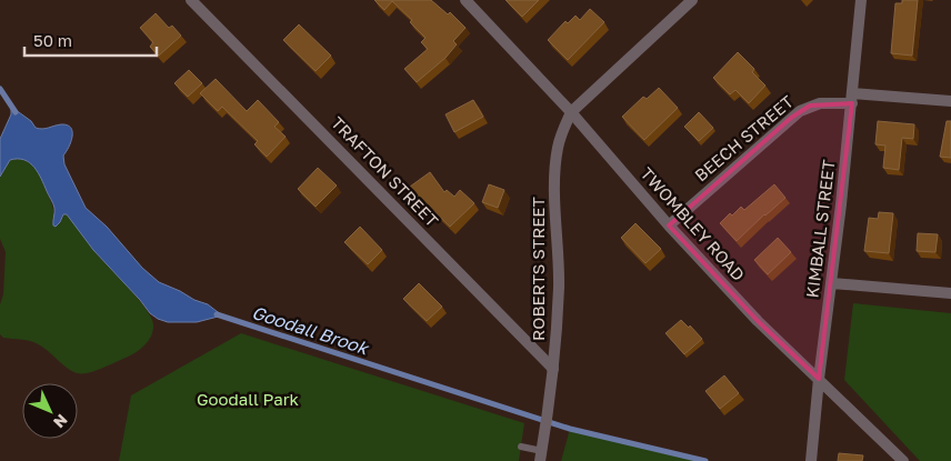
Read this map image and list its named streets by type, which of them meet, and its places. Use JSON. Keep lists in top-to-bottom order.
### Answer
{
  "streets": {
    "street": [
      "BEECH STREET",
      "TRAFTON STREET",
      "TWOMBLEY ROAD",
      "KIMBALL STREET",
      "ROBERTS STREET"
    ]
  },
  "crossings": [
    ["BEECH STREET", "TWOMBLEY ROAD"],
    ["BEECH STREET", "KIMBALL STREET"],
    ["TRAFTON STREET", "ROBERTS STREET"],
    ["TWOMBLEY ROAD", "KIMBALL STREET"],
    ["TWOMBLEY ROAD", "ROBERTS STREET"]
  ],
  "water": ["Goodall Brook"],
  "parks": ["Goodall Park"],
  "scale_bar": "50 m",
  "north": "bottom right"
}
